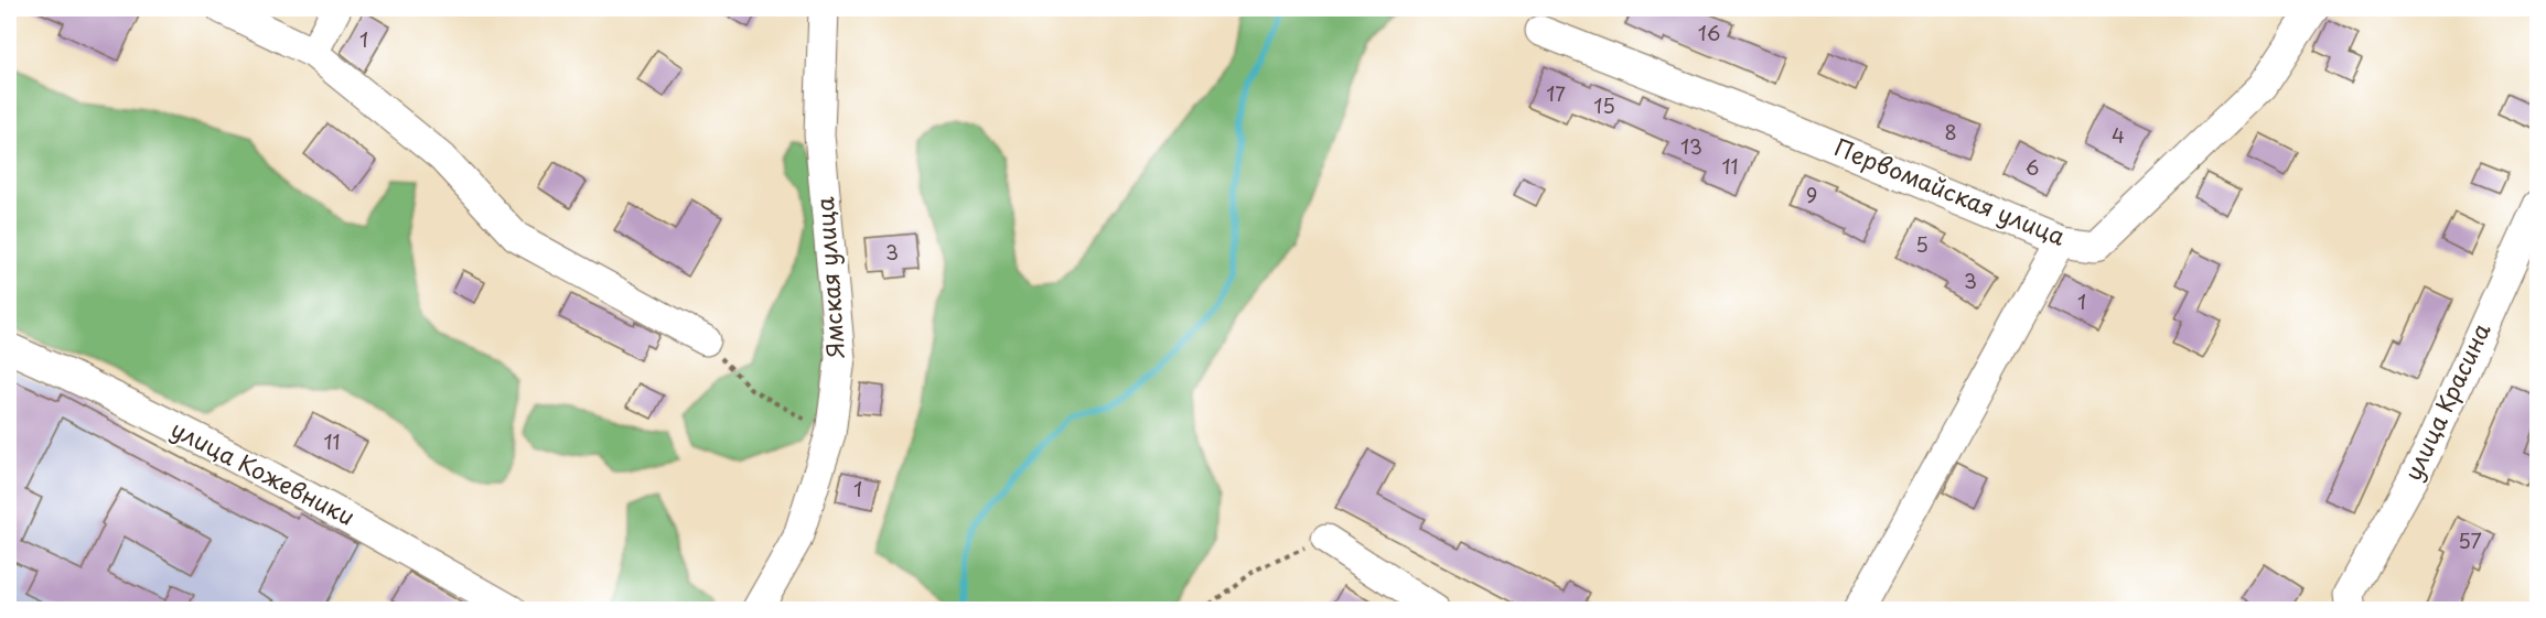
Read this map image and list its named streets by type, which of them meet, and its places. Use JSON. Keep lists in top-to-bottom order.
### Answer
{
  "streets": {
    "street": [
      "Первомайская улица",
      "Ямская улица",
      "улица Красина",
      "улица Кожевники"
    ]
  },
  "house_numbers": [
    "16",
    "1",
    "17",
    "15",
    "8",
    "4",
    "13",
    "11",
    "6",
    "9",
    "5",
    "3",
    "3",
    "1",
    "11",
    "1",
    "57"
  ]
}
